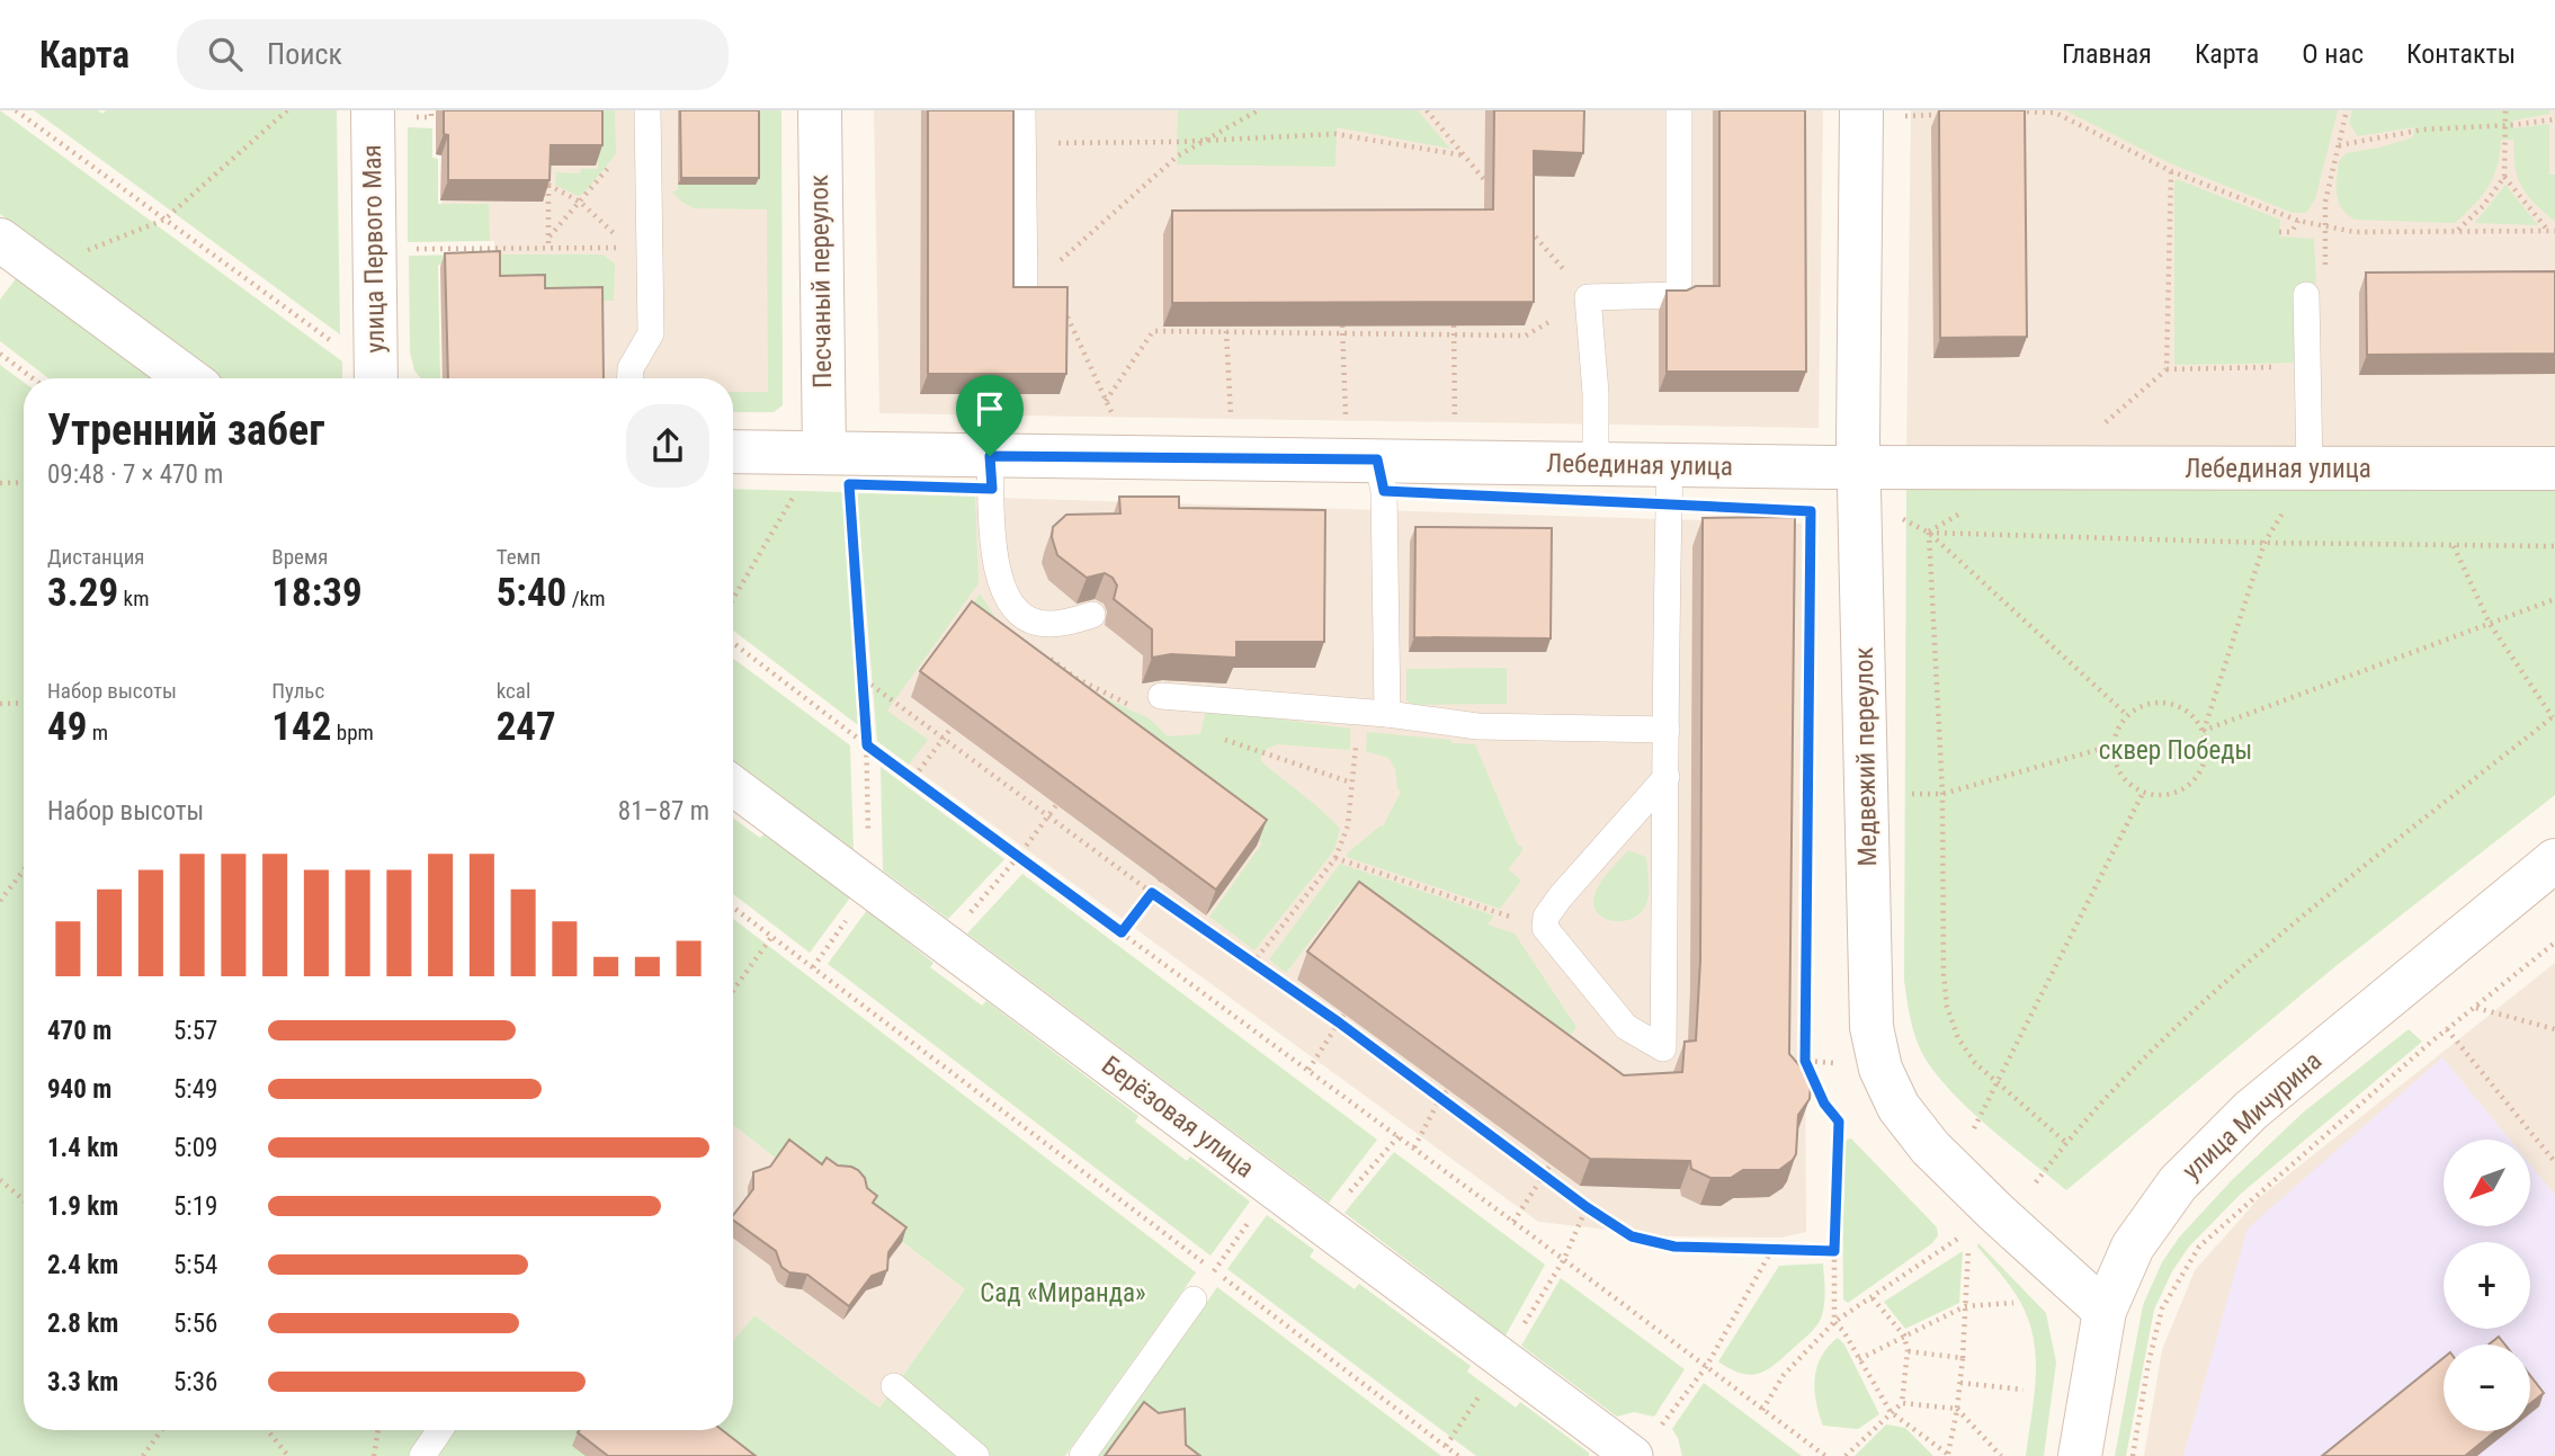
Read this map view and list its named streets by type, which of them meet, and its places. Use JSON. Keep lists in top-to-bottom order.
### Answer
{
  "streets": {
    "street": [
      "улица Первого Мая",
      "Песчаный переулок",
      "Лебединая улица",
      "Медвежий переулок",
      "улица Мичурина",
      "Берёзовая улица"
    ]
  },
  "crossings": [
    ["Песчаный переулок", "Лебединая улица"],
    ["Лебединая улица", "Медвежий переулок"],
    ["Медвежий переулок", "улица Мичурина"]
  ],
  "parks": ["сквер Победы", "Сад «Миранда»"],
  "north": "bottom left",
  "page": {
    "header": "Карта",
    "search": "Поиск",
    "nav": [
      "Главная",
      "Карта",
      "О нас",
      "Контакты"
    ],
    "heading": ["Утренний забег", "09:48 · 7 × 470 m"],
    "stats": [
      ["Дистанция", "3.29 km"],
      ["Время", "18:39"],
      ["Темп", "5:40 /km"],
      ["Набор высоты", "49 m"],
      ["Пульс", "142 bpm"],
      ["kcal", "247"]
    ],
    "chart": ["Набор высоты", "81–87 m"],
    "list": [
      {
        "name": "470 m",
        "note": "5:57"
      },
      {
        "name": "940 m",
        "note": "5:49"
      },
      {
        "name": "1.4 km",
        "note": "5:09"
      },
      {
        "name": "1.9 km",
        "note": "5:19"
      },
      {
        "name": "2.4 km",
        "note": "5:54"
      },
      {
        "name": "2.8 km",
        "note": "5:56"
      },
      {
        "name": "3.3 km",
        "note": "5:36"
      }
    ],
    "map_buttons": ["+", "−"]
  }
}
